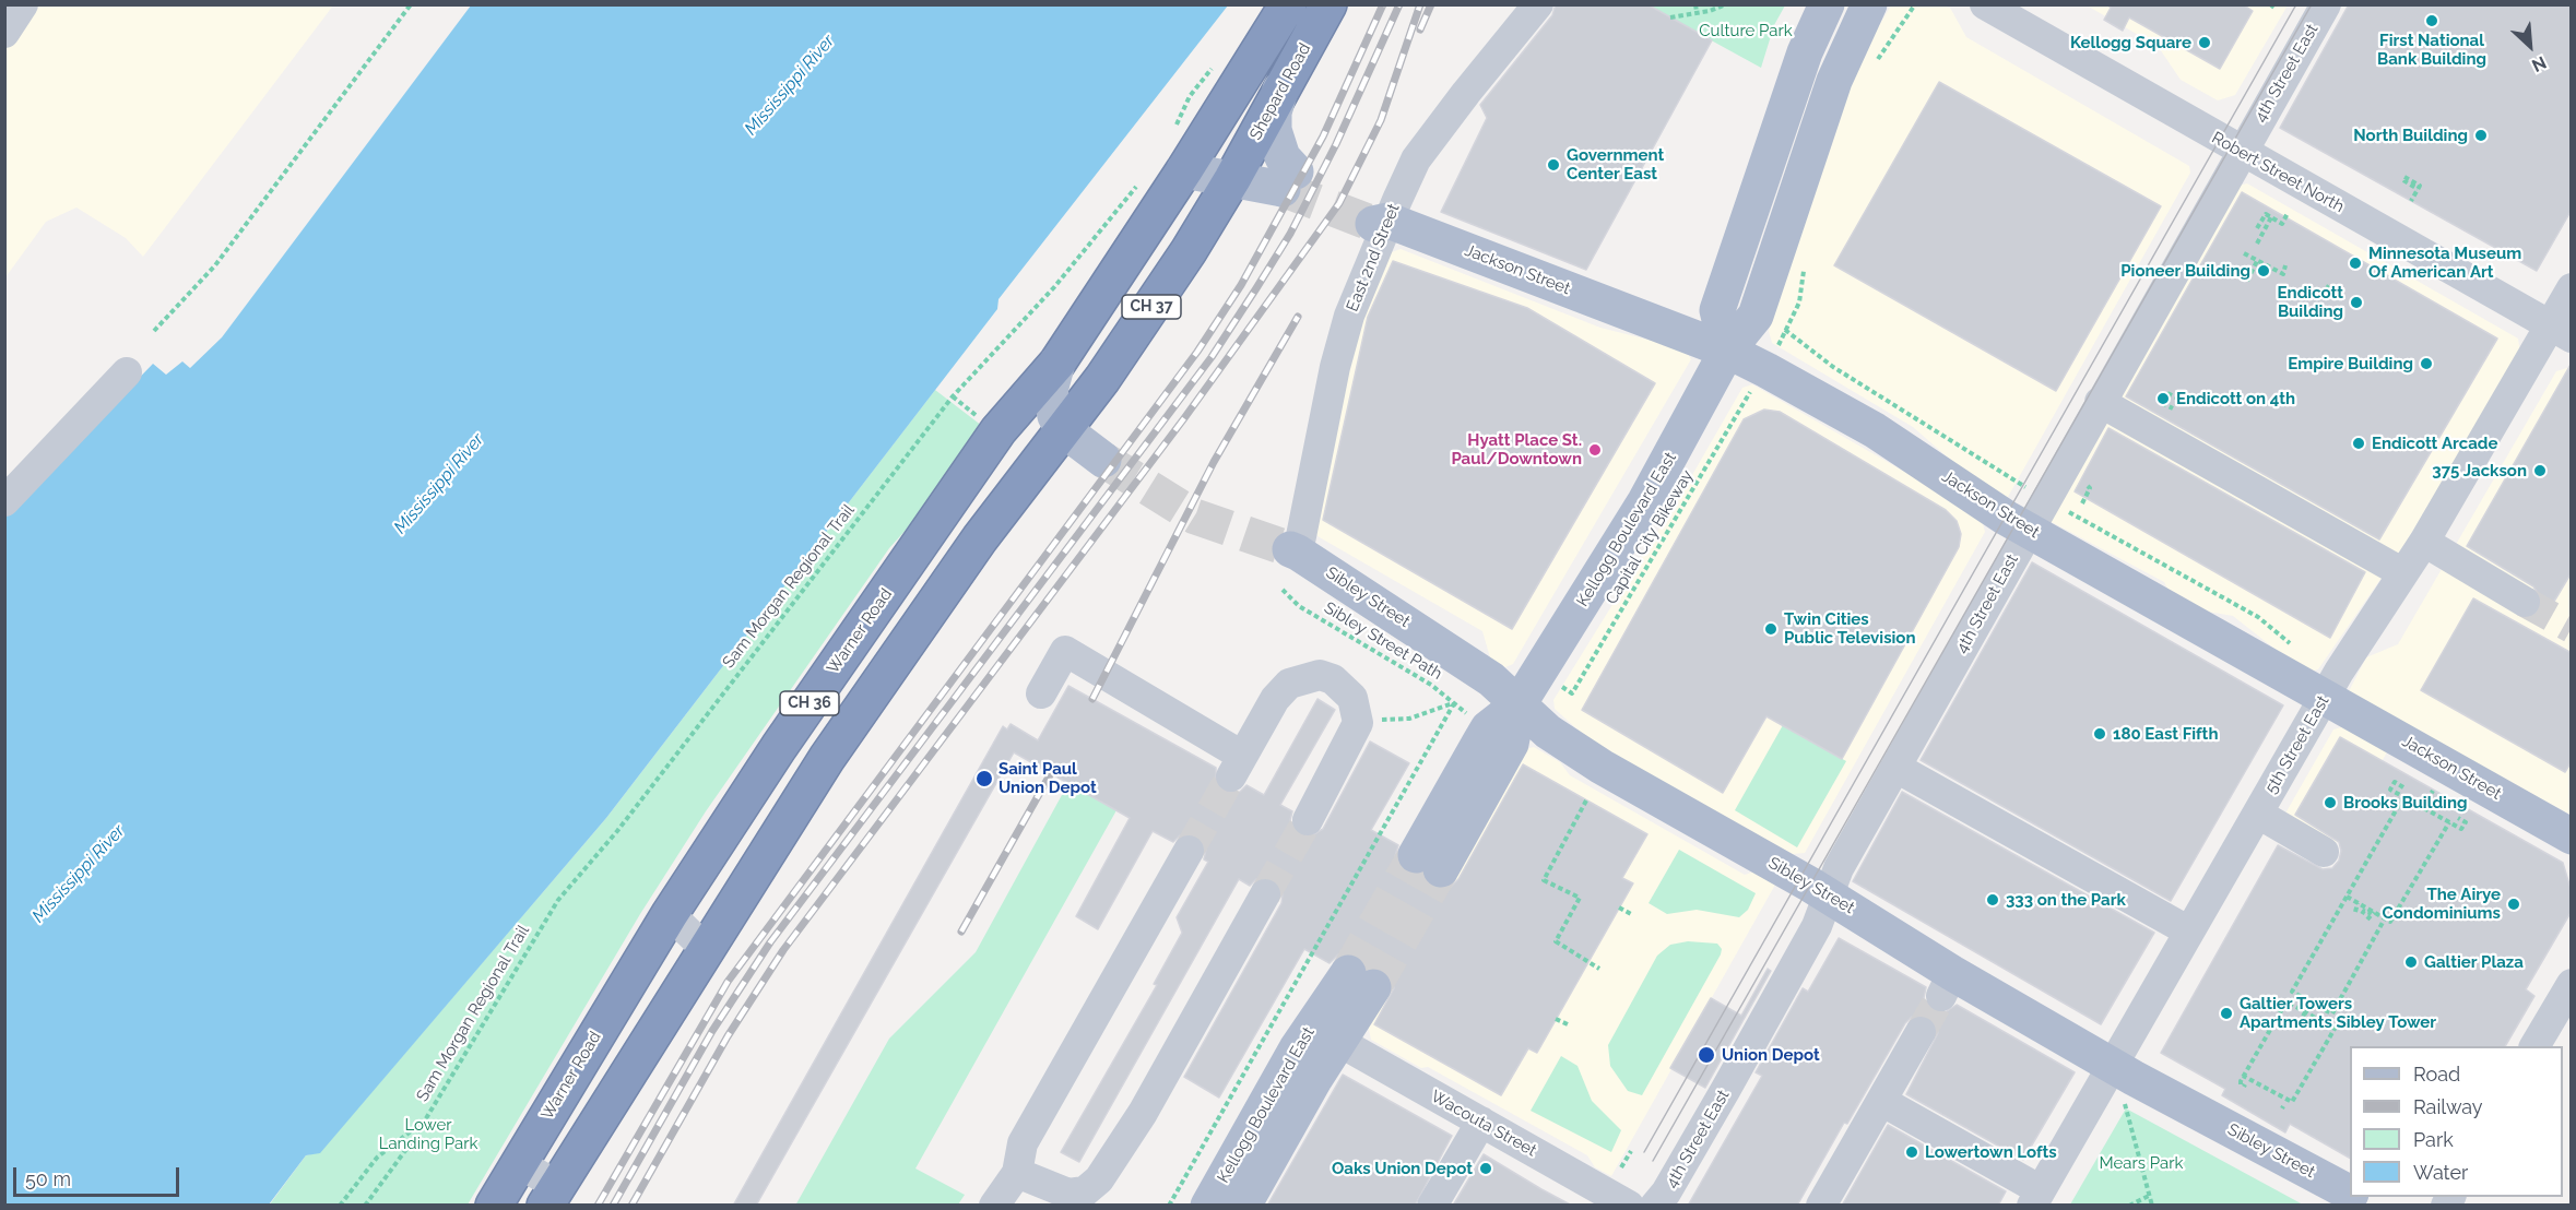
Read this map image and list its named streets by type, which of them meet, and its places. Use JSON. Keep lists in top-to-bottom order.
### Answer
{
  "streets": {
    "highway": [
      "Shepard Road",
      "CH 37",
      "Warner Road",
      "CH 36"
    ],
    "main road": ["Jackson Street", "Kellogg Boulevard East", "Sibley Street"],
    "street": [
      "4th Street East",
      "Robert Street North",
      "East 2nd Street",
      "5th Street East",
      "Wacouta Street"
    ],
    "path": ["Capital City Bikeway", "Sam Morgan Regional Trail", "Sibley Street Path"]
  },
  "crossings": [
    ["4th Street East", "Robert Street North"],
    ["4th Street East", "Jackson Street"],
    ["4th Street East", "Sibley Street"],
    ["Shepard Road", "CH 37"],
    ["Robert Street North", "5th Street East"],
    ["East 2nd Street", "Jackson Street"],
    ["East 2nd Street", "Sibley Street"],
    ["Jackson Street", "Kellogg Boulevard East"],
    ["Jackson Street", "5th Street East"],
    ["CH 37", "Warner Road"],
    ["CH 37", "CH 36"],
    ["Kellogg Boulevard East", "Sibley Street"],
    ["Kellogg Boulevard East", "Wacouta Street"],
    ["Sibley Street", "5th Street East"]
  ],
  "water": ["Mississippi River"],
  "parks": ["Culture Park", "Lower Landing Park", "Mears Park"],
  "places": [
    "First National Bank Building",
    "Kellogg Square",
    "North Building",
    "Government Center East",
    "Minnesota Museum Of American Art",
    "Pioneer Building",
    "Endicott Building",
    "Empire Building",
    "Endicott on 4th",
    "Endicott Arcade",
    "Hyatt Place St. Paul/Downtown",
    "375 Jackson",
    "Twin Cities Public Television",
    "180 East Fifth",
    "Saint Paul Union Depot",
    "Brooks Building",
    "333 on the Park",
    "The Airye Condominiums",
    "Galtier Plaza",
    "Galtier Towers Apartments Sibley Tower",
    "Union Depot",
    "Lowertown Lofts",
    "Oaks Union Depot"
  ],
  "legend": [
    "Road",
    "Railway",
    "Park",
    "Water"
  ],
  "scale_bar": "50 m",
  "north": "bottom right"
}
